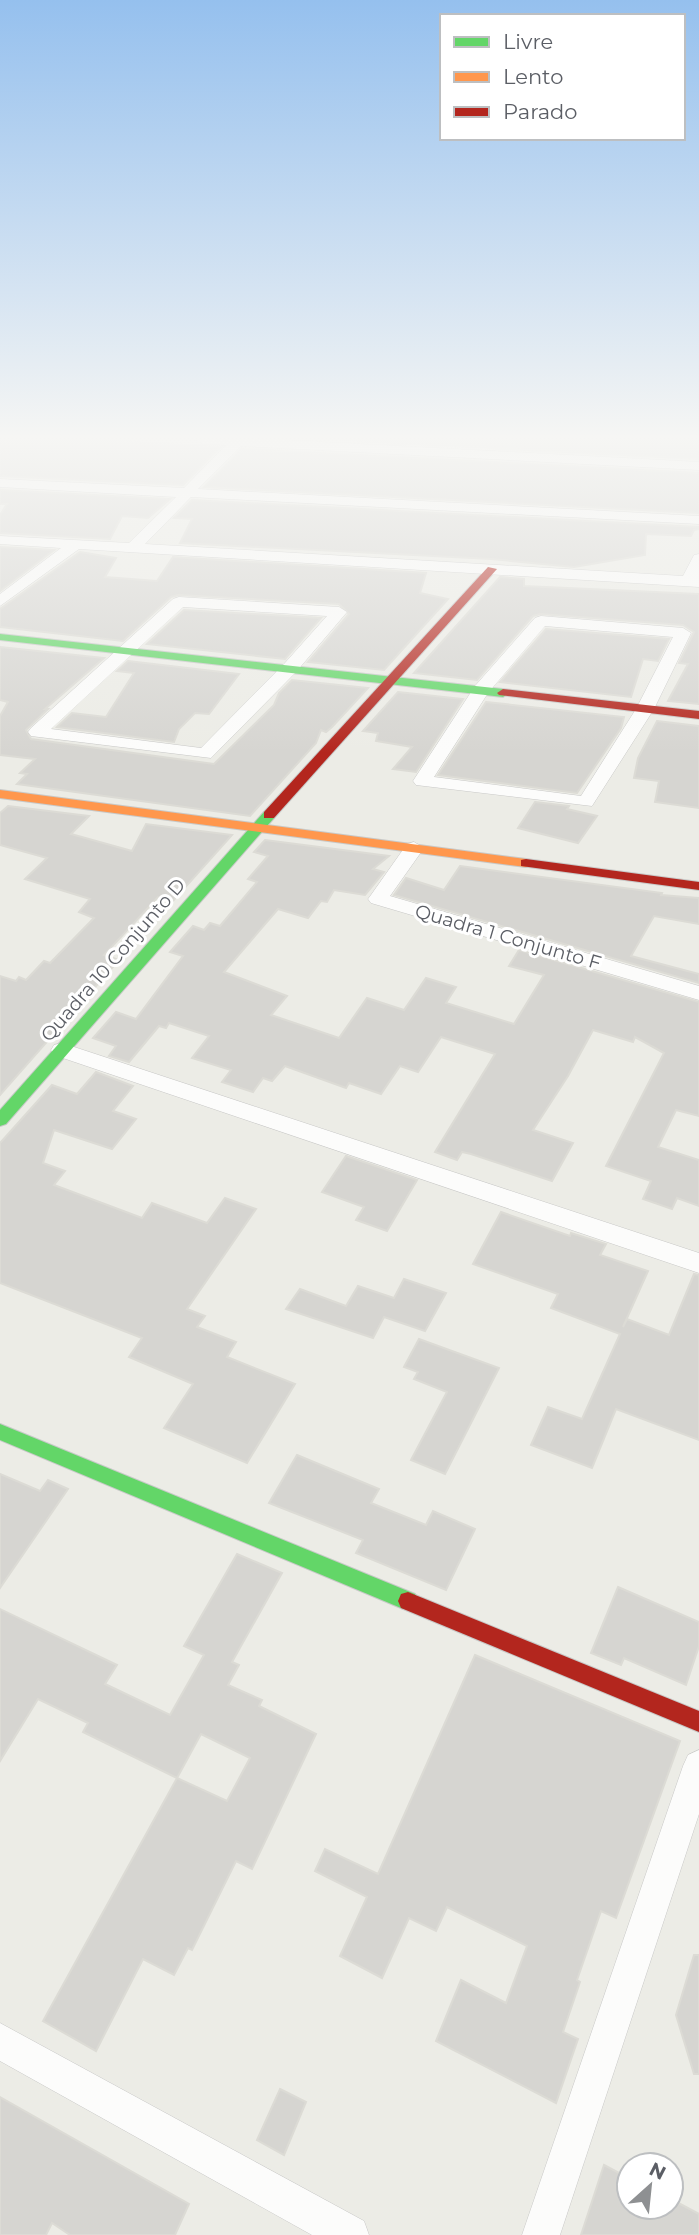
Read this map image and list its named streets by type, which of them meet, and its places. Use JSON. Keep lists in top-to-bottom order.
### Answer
{
  "streets": {
    "street": ["Quadra 1 Conjunto F", "Quadra 10 Conjunto D"]
  },
  "legend": ["Livre", "Lento", "Parado"],
  "north": "top right"
}
